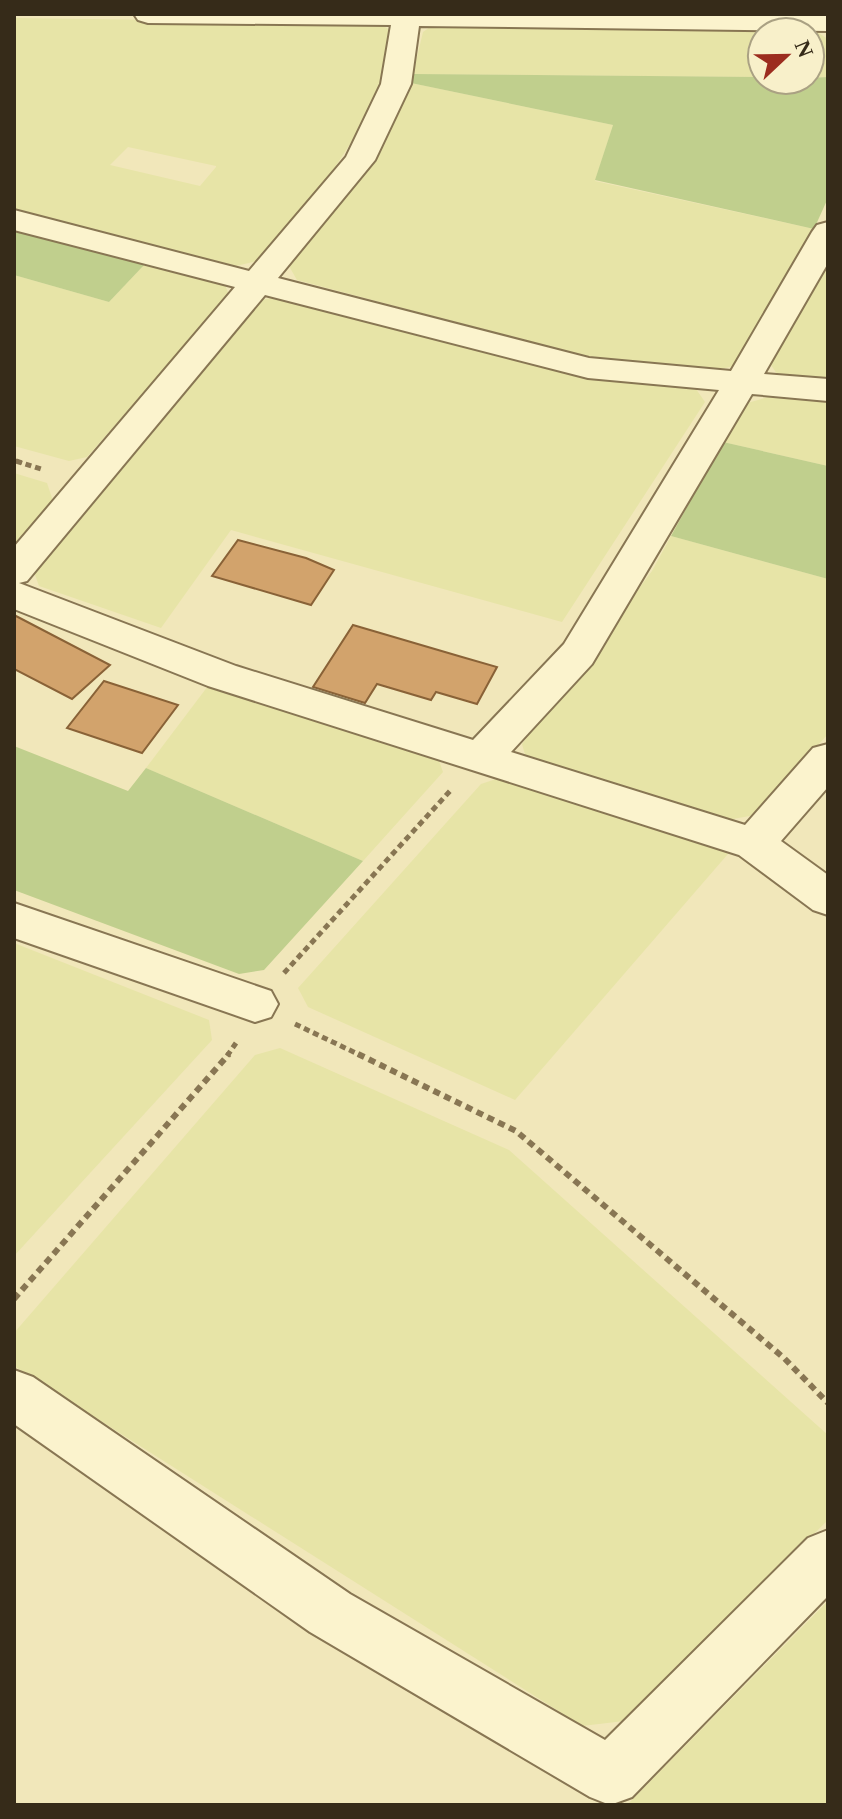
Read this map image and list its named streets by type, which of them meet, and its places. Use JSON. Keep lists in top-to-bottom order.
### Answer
{
  "north": "right"
}
